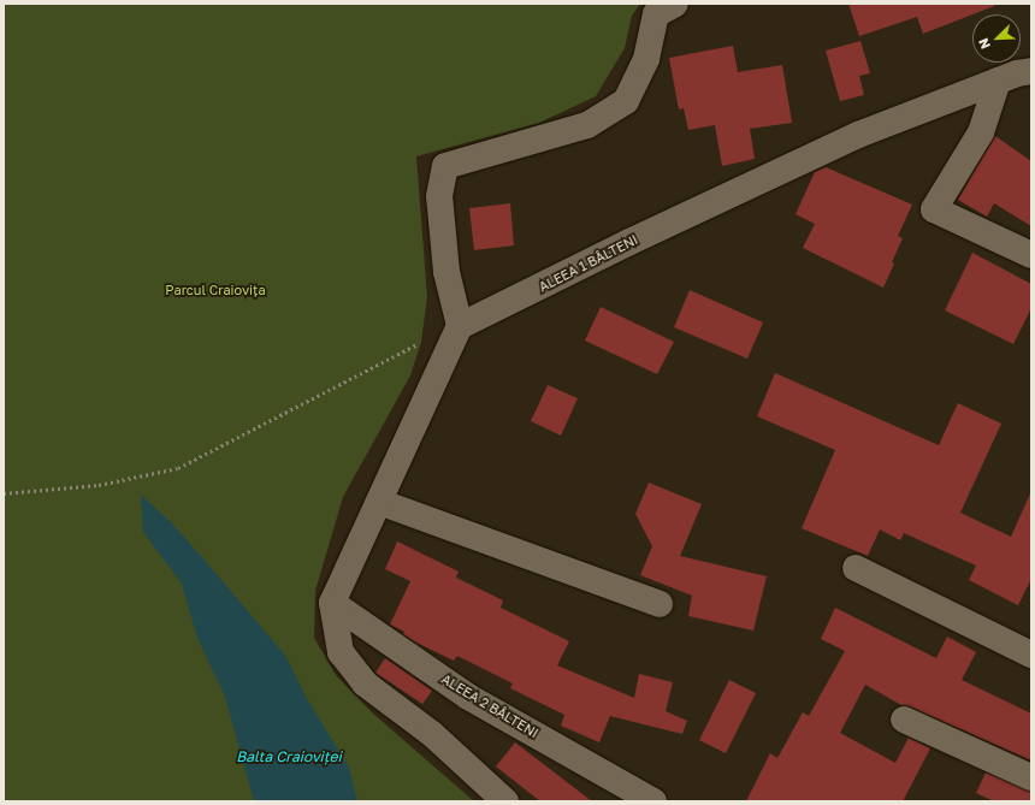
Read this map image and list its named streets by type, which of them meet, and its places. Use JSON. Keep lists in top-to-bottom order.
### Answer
{
  "streets": {
    "street": ["ALEEA 1 BÂLTENI", "ALEEA 2 BÂLTENI"]
  },
  "water": ["Balta Craioviței"],
  "parks": ["Parcul Craiovița"],
  "north": "bottom left"
}
